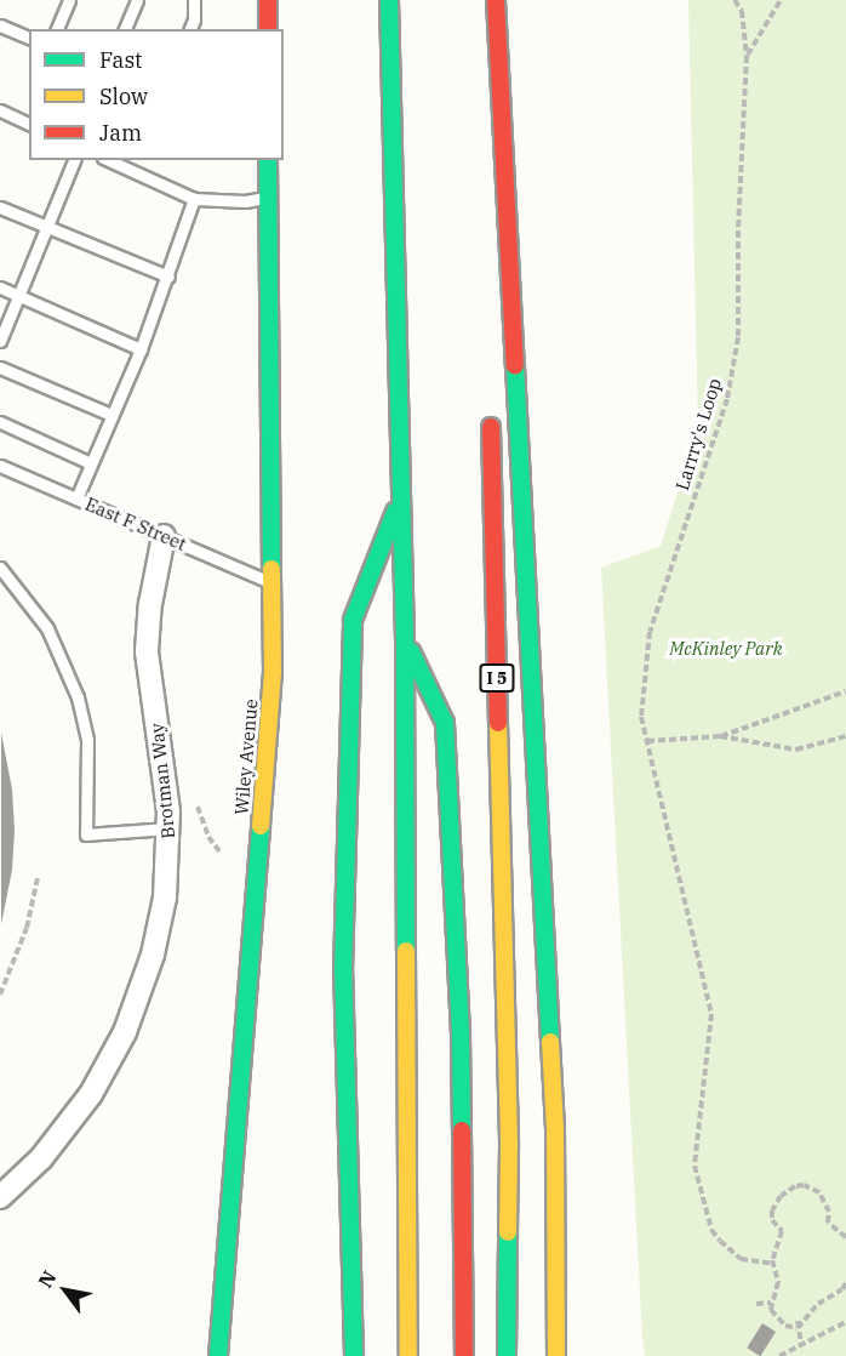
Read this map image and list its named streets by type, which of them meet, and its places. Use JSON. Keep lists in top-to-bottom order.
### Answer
{
  "streets": {
    "main road": ["I 5", "Wiley Avenue"],
    "street": ["Brotman Way"],
    "lane": ["East F Street"],
    "path": ["Larrry's Loop"]
  },
  "crossings": [
    ["East F Street", "Wiley Avenue"],
    ["East F Street", "Brotman Way"]
  ],
  "parks": ["McKinley Park"],
  "legend": ["Fast", "Slow", "Jam"],
  "north": "top left"
}
